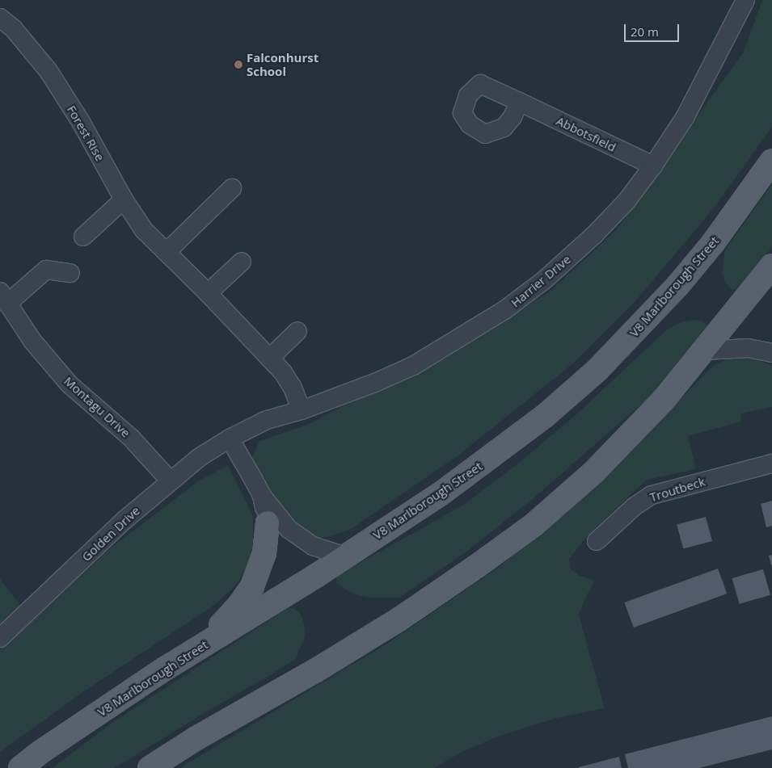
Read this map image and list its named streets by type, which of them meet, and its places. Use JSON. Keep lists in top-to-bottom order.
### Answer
{
  "streets": {
    "main road": ["V8 Marlborough Street"],
    "street": [
      "Forest Rise",
      "Abbotsfield",
      "Harrier Drive",
      "Montagu Drive",
      "Troutbeck",
      "Golden Drive"
    ]
  },
  "crossings": [
    ["Forest Rise", "Harrier Drive"],
    ["Abbotsfield", "Harrier Drive"],
    ["Harrier Drive", "Golden Drive"],
    ["Montagu Drive", "Golden Drive"]
  ],
  "places": ["Falconhurst School"],
  "scale_bar": "20 m"
}
